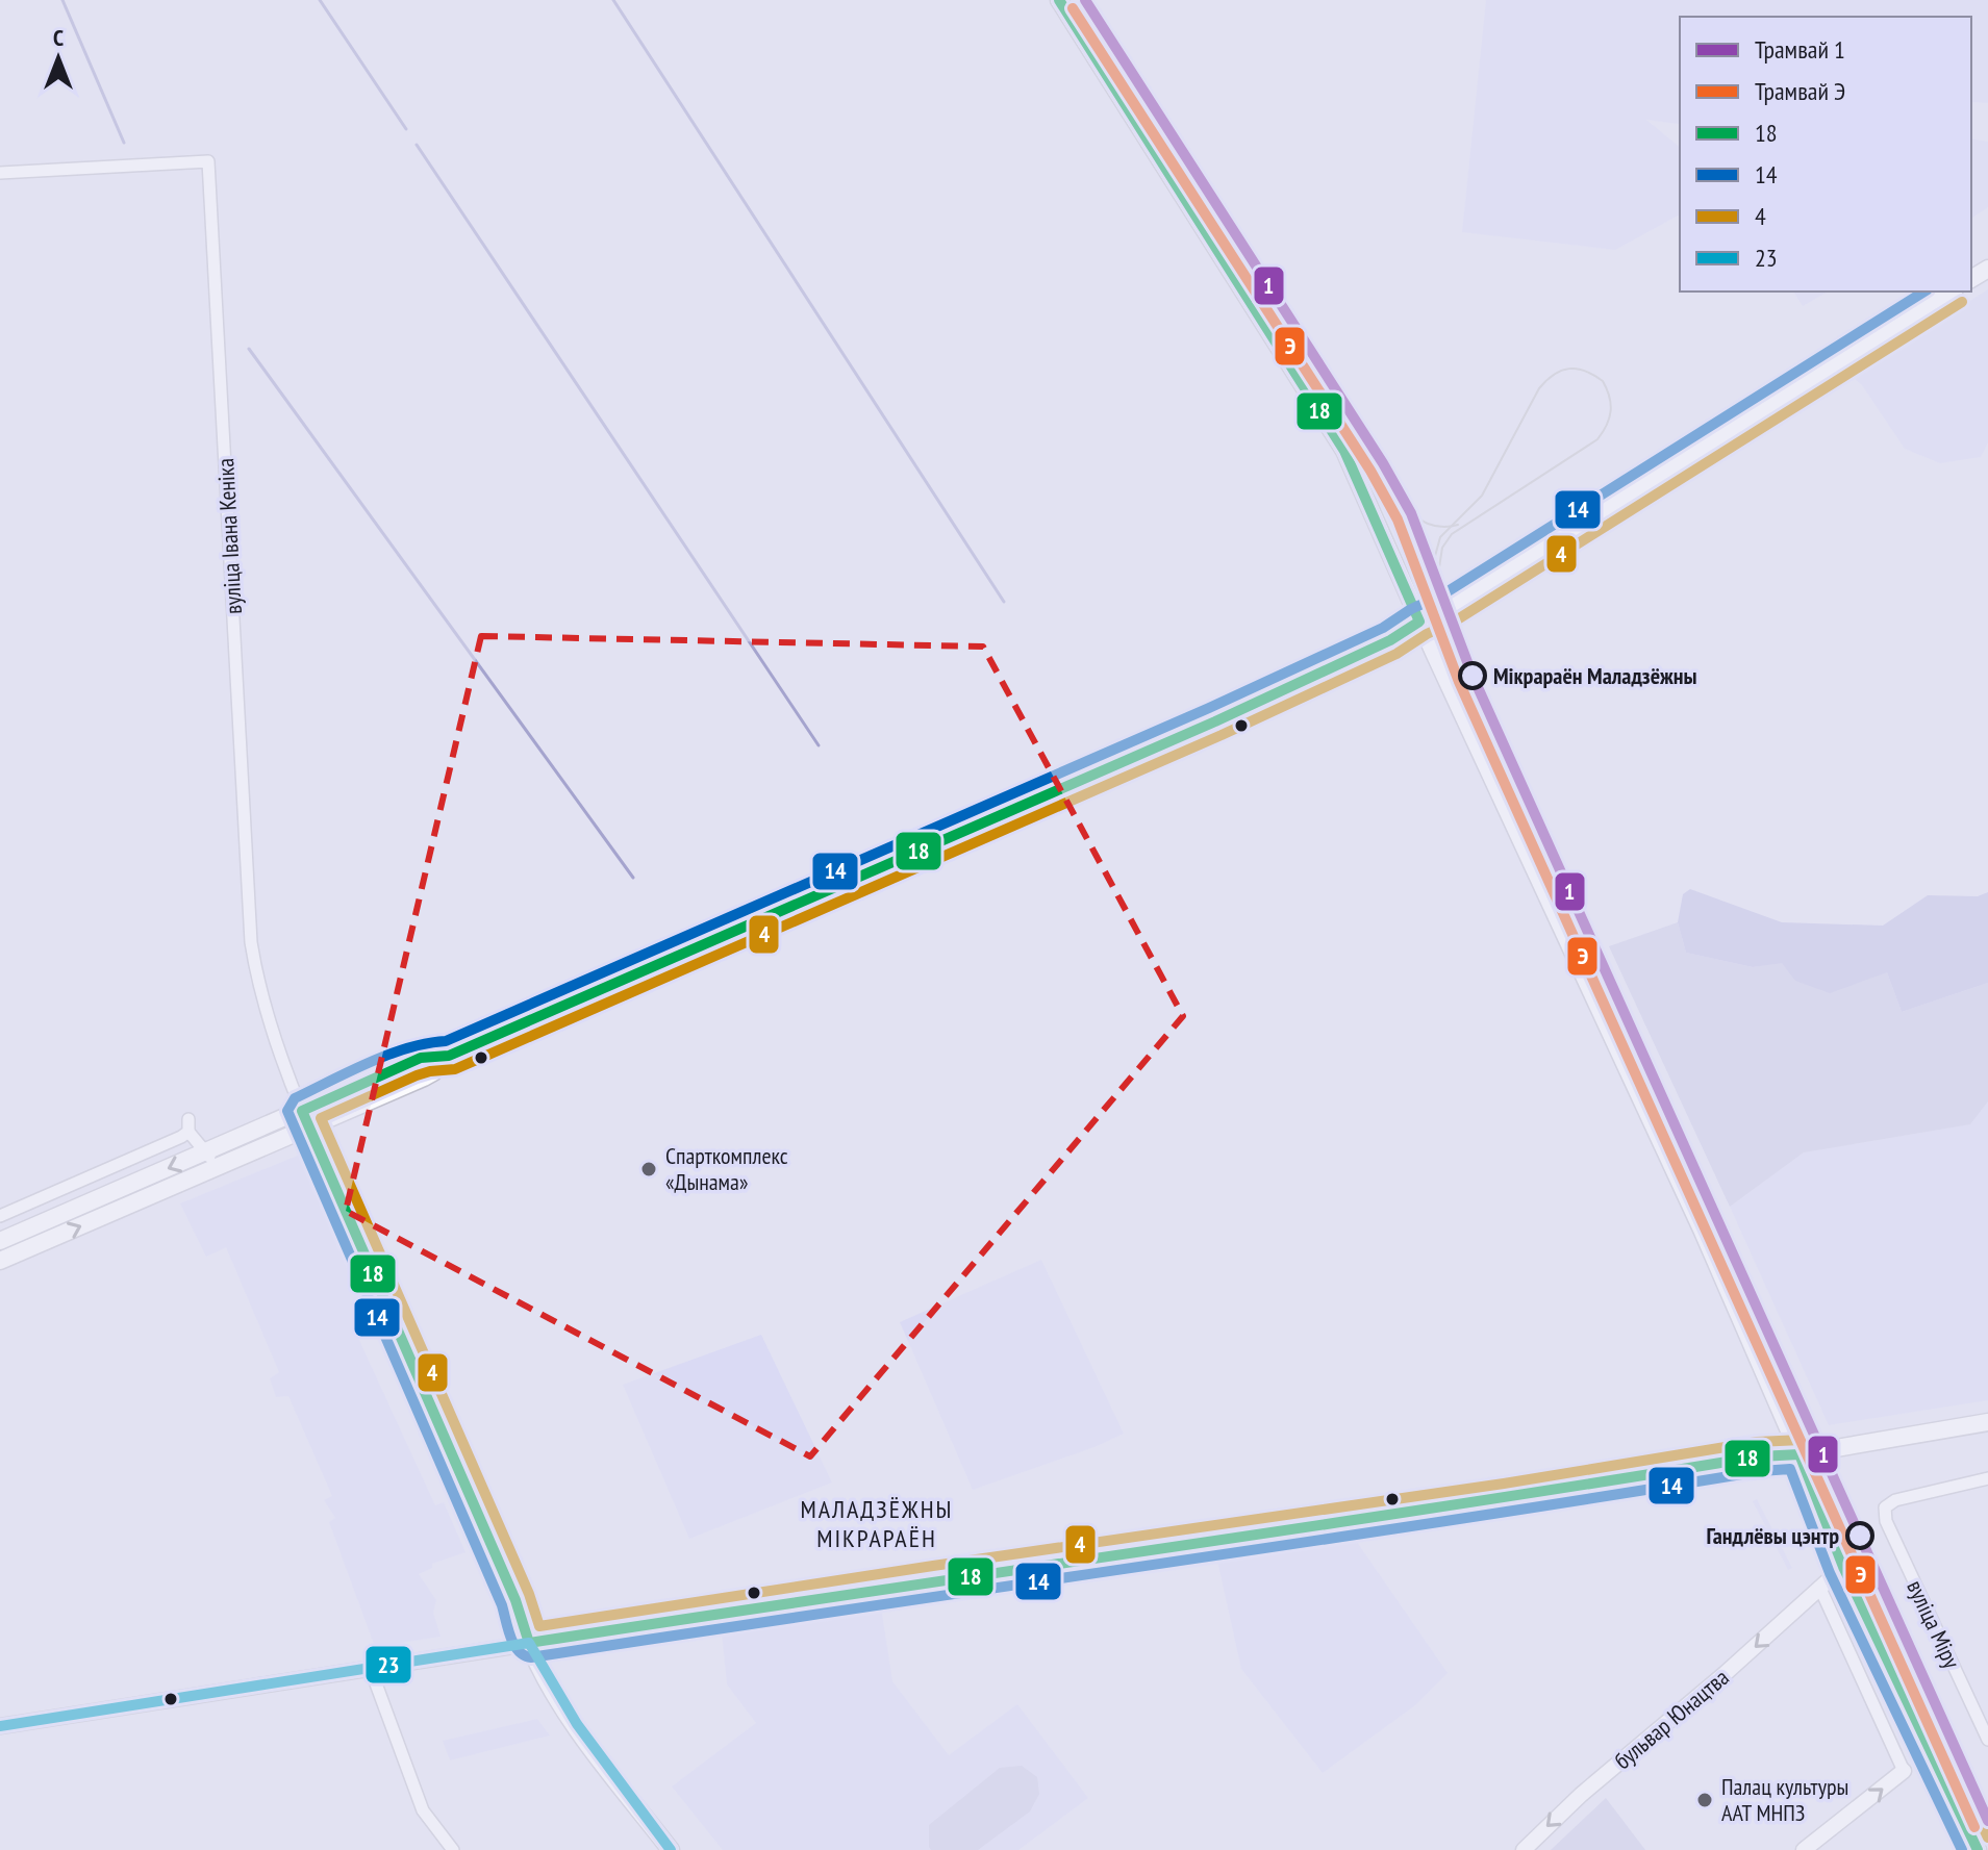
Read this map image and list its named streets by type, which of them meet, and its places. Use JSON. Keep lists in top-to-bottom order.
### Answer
{
  "streets": {
    "street": ["вуліца Івана Кеніка", "вуліца Міру", "бульвар Юнацтва"]
  },
  "one_way": ["бульвар Юнацтва"],
  "districts": ["МАЛАДЗЁЖНЫ МІКРАРАЁН"],
  "places": [
    "Мікрараён Маладзёжны",
    "Спарткомплекс «Дынама»",
    "Гандлёвы цэнтр",
    "Палац культуры ААТ МНПЗ"
  ],
  "lines": [
    "tram line 1",
    "transit line 18",
    "tram line Э",
    "transit line 14",
    "transit line 4",
    "transit line 23"
  ],
  "legend": [
    "Трамвай 1",
    "Трамвай Э",
    "18",
    "14",
    "4",
    "23"
  ],
  "north": "top"
}
